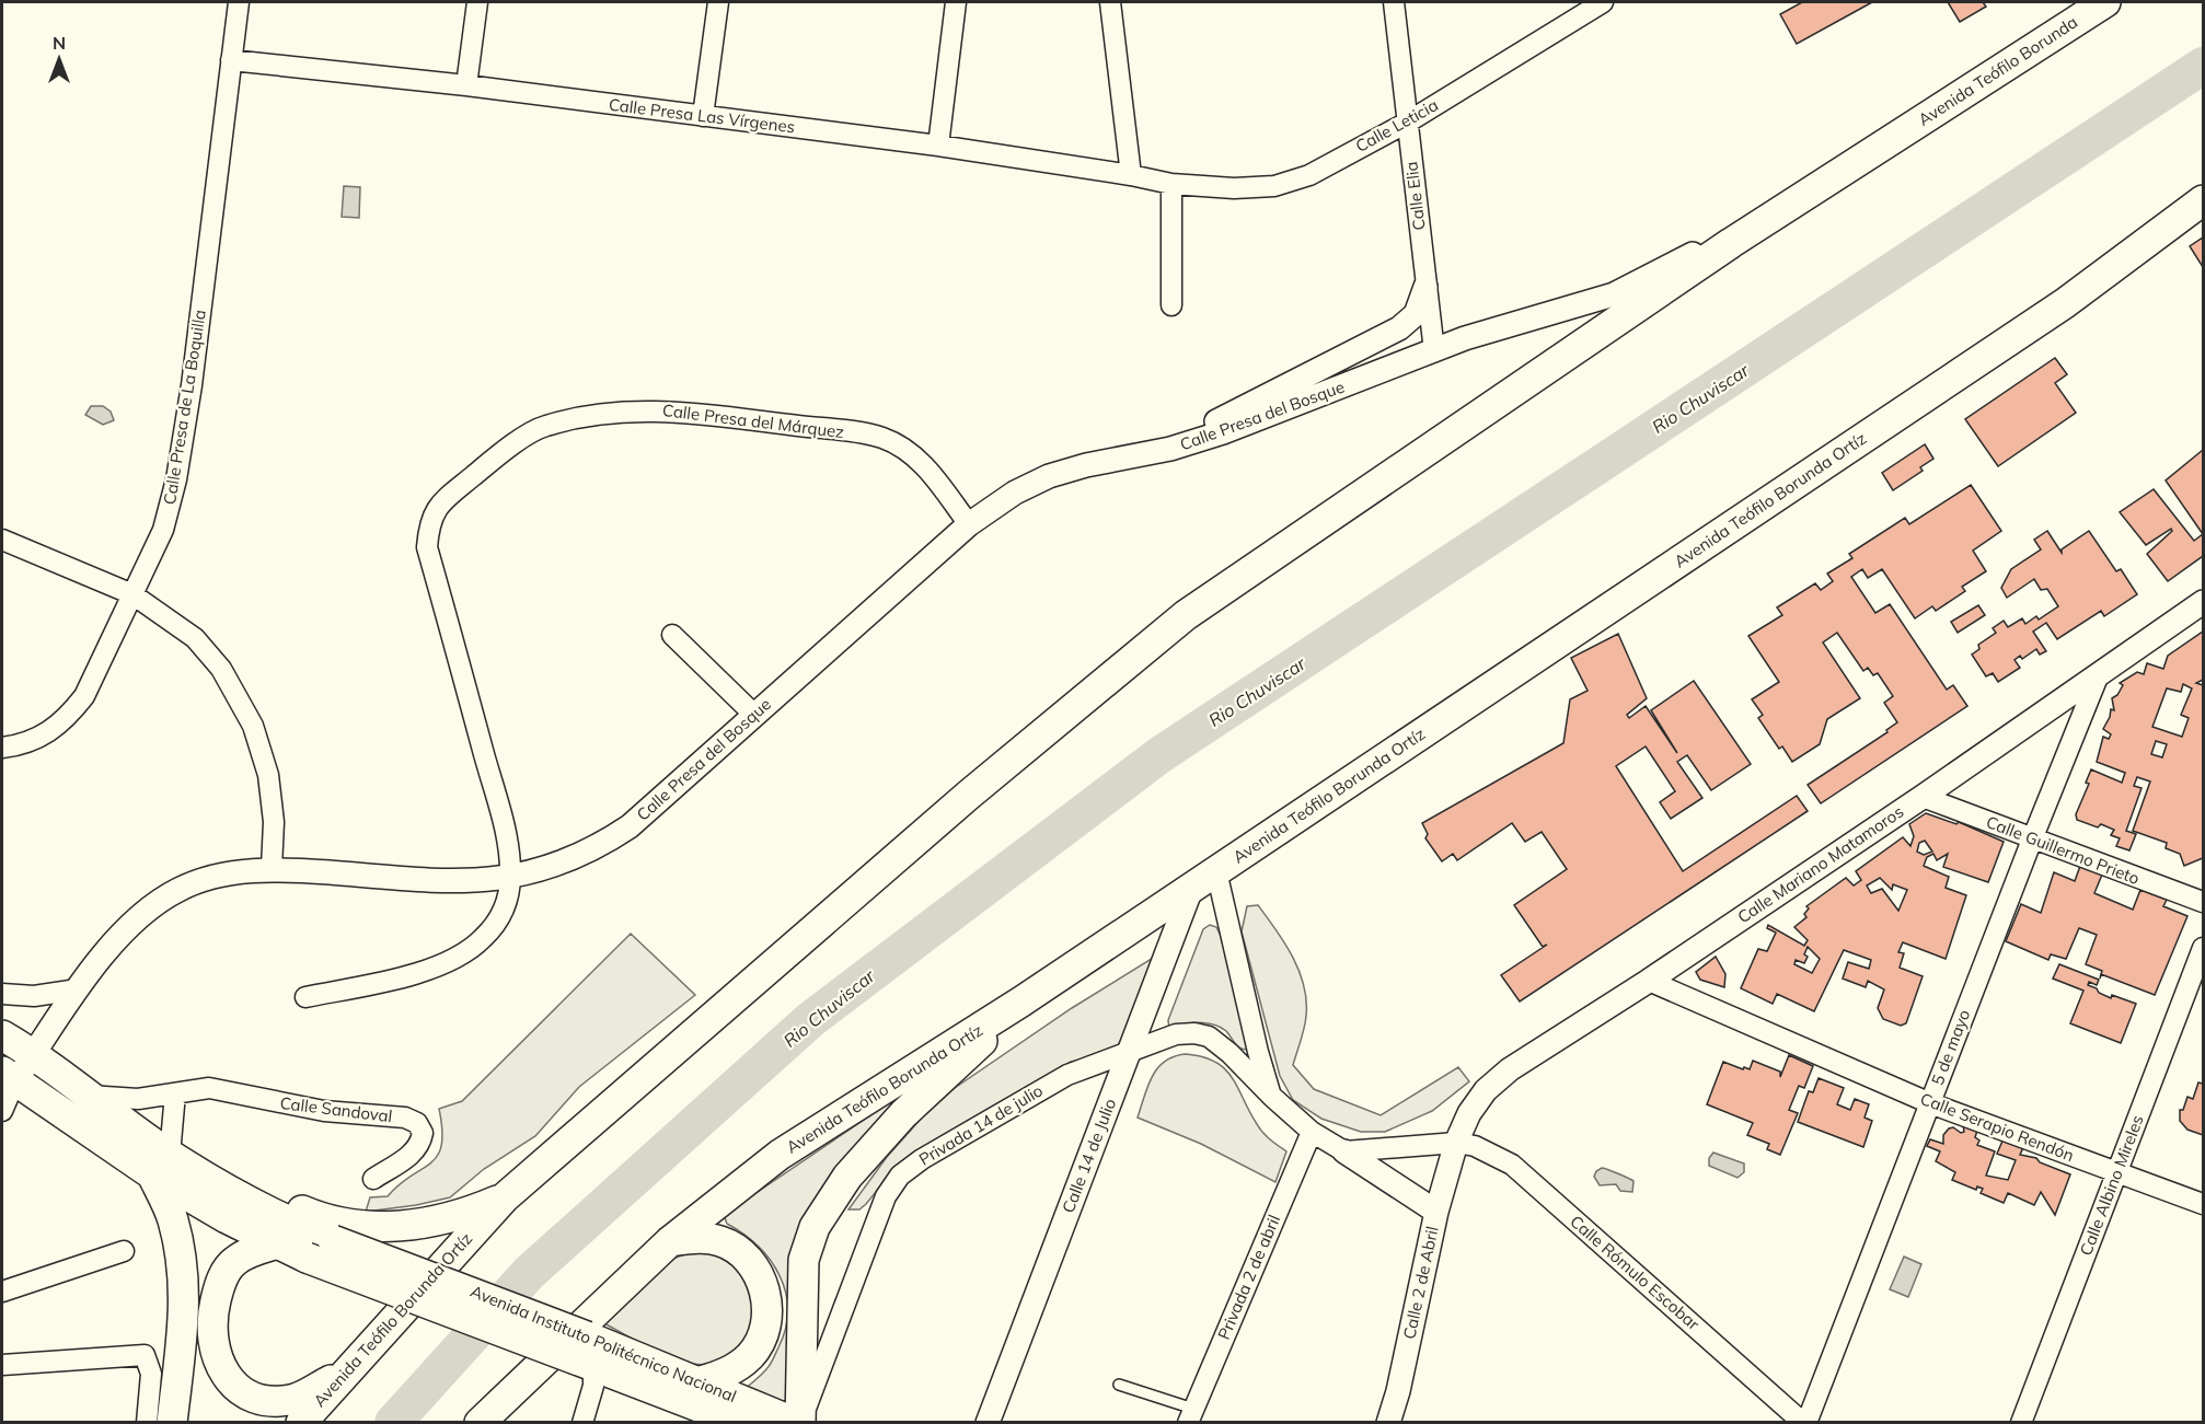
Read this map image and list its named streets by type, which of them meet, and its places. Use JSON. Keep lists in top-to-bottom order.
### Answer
{
  "streets": {
    "main road": ["Avenida Teófilo Borunda", "Avenida Teófilo Borunda Ortíz", "Avenida Instituto Politécnico Nacional"],
    "street": [
      "Calle Presa Las Vírgenes",
      "Calle Leticia",
      "Calle Elia",
      "Calle Presa de La Boquilla",
      "Calle Presa del Bosque",
      "Calle Presa del Márquez",
      "Calle Guillermo Prieto",
      "Calle Mariano Matamoros",
      "5 de mayo",
      "Calle Sandoval",
      "Privada 14 de julio",
      "Calle Serapio Rendón",
      "Calle 14 de Julio",
      "Calle Albino Mireles",
      "Calle Rómulo Escobar",
      "Privada 2 de abril",
      "Calle 2 de Abril"
    ]
  },
  "crossings": [
    ["Avenida Teófilo Borunda", "Calle Presa del Bosque"],
    ["Avenida Teófilo Borunda", "Avenida Teófilo Borunda Ortíz"],
    ["Calle Presa Las Vírgenes", "Calle Leticia"],
    ["Calle Presa Las Vírgenes", "Calle Presa de La Boquilla"],
    ["Calle Leticia", "Calle Elia"],
    ["Calle Elia", "Calle Presa del Bosque"],
    ["Calle Presa del Bosque", "Calle Presa del Márquez"],
    ["Calle Presa del Bosque", "Avenida Teófilo Borunda Ortíz"],
    ["Calle Presa del Bosque", "Avenida Instituto Politécnico Nacional"],
    ["Avenida Teófilo Borunda Ortíz", "Calle 14 de Julio"],
    ["Calle Guillermo Prieto", "Calle Mariano Matamoros"],
    ["Calle Guillermo Prieto", "5 de mayo"],
    ["Calle Mariano Matamoros", "5 de mayo"],
    ["Calle Mariano Matamoros", "Calle Serapio Rendón"],
    ["Calle Mariano Matamoros", "Calle Rómulo Escobar"],
    ["Calle Mariano Matamoros", "Calle 2 de Abril"],
    ["5 de mayo", "Calle Serapio Rendón"],
    ["5 de mayo", "Calle Rómulo Escobar"],
    ["Calle Sandoval", "Avenida Instituto Politécnico Nacional"],
    ["Privada 14 de julio", "Calle 14 de Julio"],
    ["Privada 14 de julio", "Avenida Instituto Politécnico Nacional"],
    ["Calle Serapio Rendón", "Calle Albino Mireles"],
    ["Calle Rómulo Escobar", "Calle 2 de Abril"]
  ],
  "water": ["Rio Chuviscar"],
  "north": "top"
}
